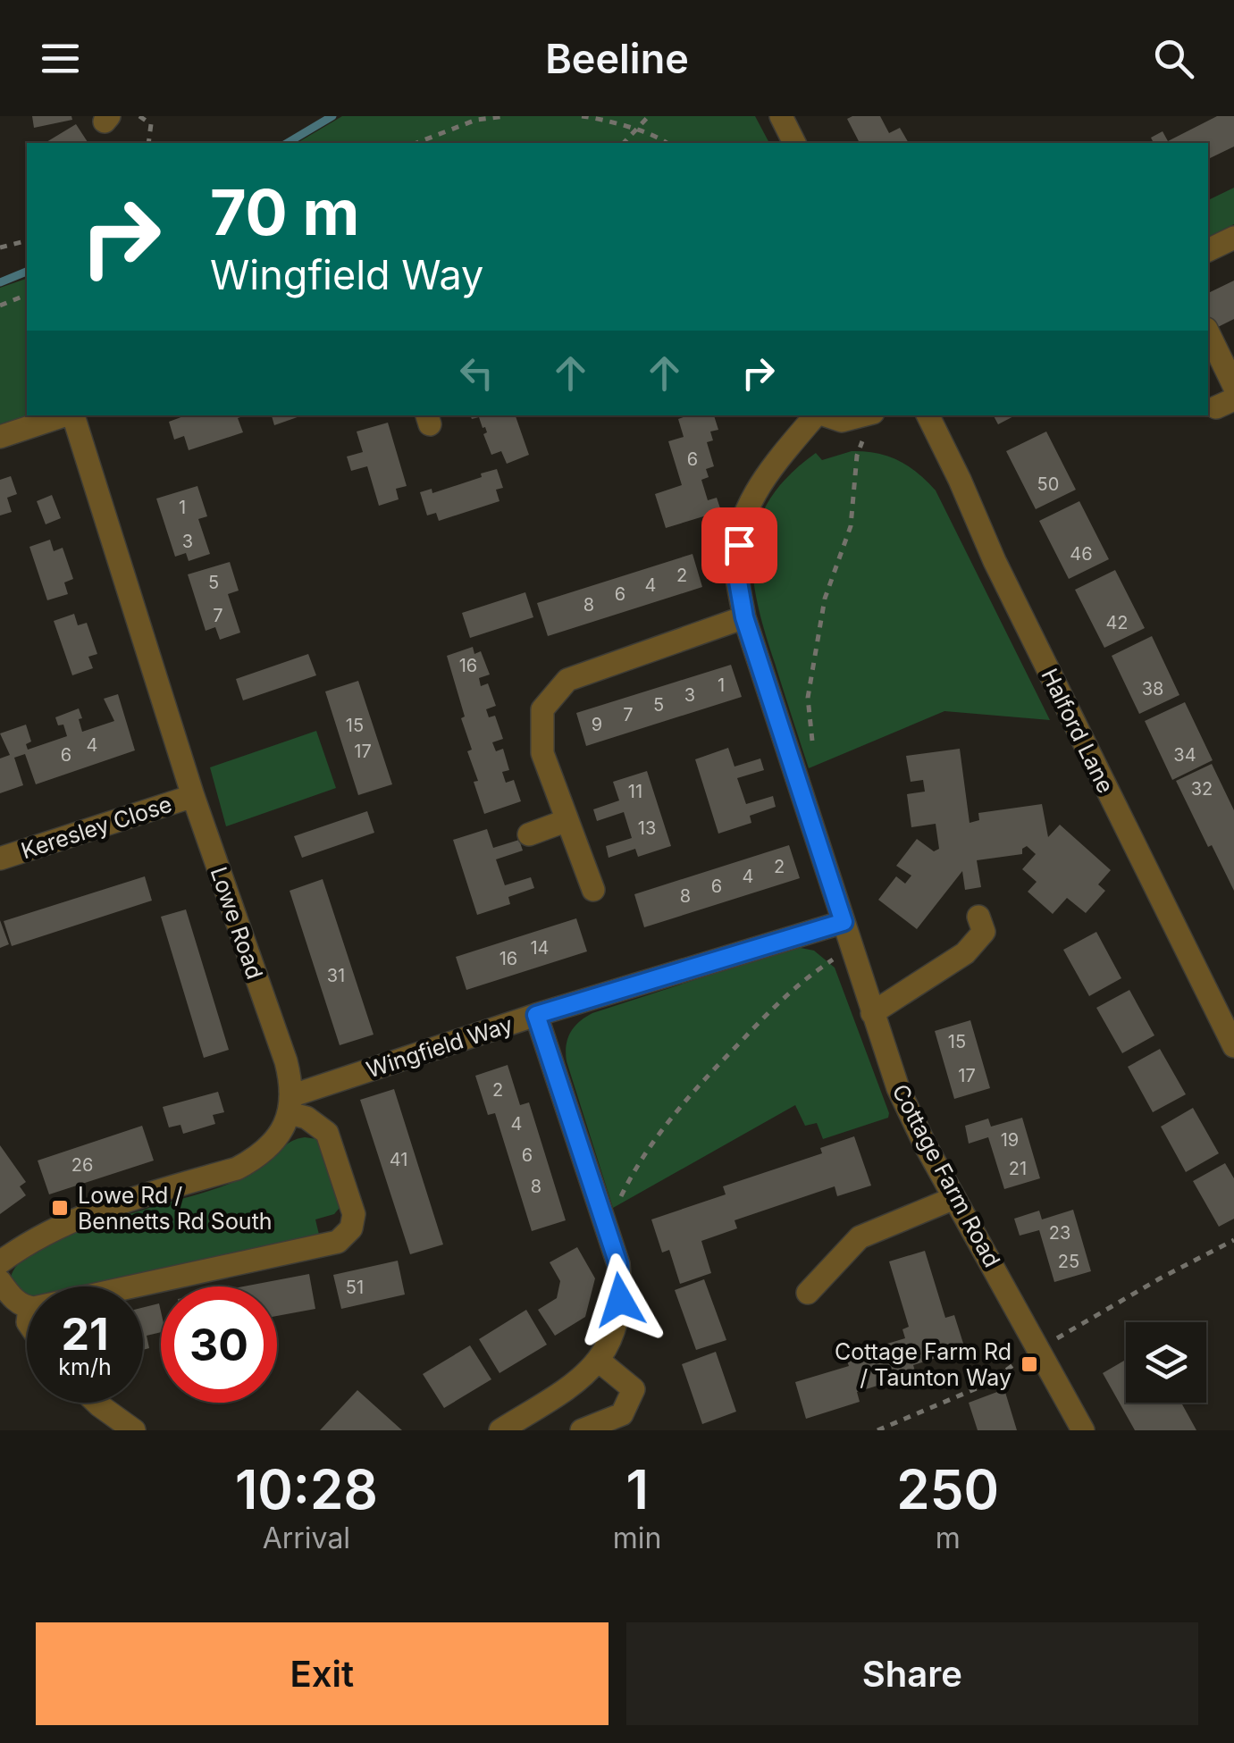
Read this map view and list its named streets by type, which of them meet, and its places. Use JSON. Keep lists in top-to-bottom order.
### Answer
{
  "streets": {
    "street": [
      "Halford Lane",
      "Keresley Close",
      "Lowe Road",
      "Wingfield Way",
      "Cottage Farm Road"
    ]
  },
  "crossings": [
    ["Keresley Close", "Lowe Road"],
    ["Lowe Road", "Wingfield Way"],
    ["Wingfield Way", "Cottage Farm Road"]
  ],
  "places": {
    "transit": ["Lowe Rd / Bennetts Rd South", "Cottage Farm Rd / Taunton Way"]
  },
  "house_numbers": [
    "6",
    "50",
    "1",
    "3",
    "46",
    "2",
    "5",
    "4",
    "6",
    "8",
    "7",
    "42",
    "16",
    "1",
    "38",
    "3",
    "5",
    "7",
    "9",
    "15",
    "4",
    "17",
    "6",
    "34",
    "32",
    "11",
    "13",
    "2",
    "4",
    "6",
    "8",
    "14",
    "16",
    "31",
    "15",
    "17",
    "2",
    "4",
    "19",
    "6",
    "41",
    "26",
    "21",
    "8",
    "23",
    "25",
    "51"
  ],
  "page": {
    "header": "Beeline",
    "turn": ["70 m", "Wingfield Way"],
    "speed": "21 km/h",
    "limit": "30",
    "eta": [
      "10:28",
      "Arrival",
      "1",
      "min",
      "250",
      "m"
    ],
    "buttons": ["Exit", "Share"]
  }
}
